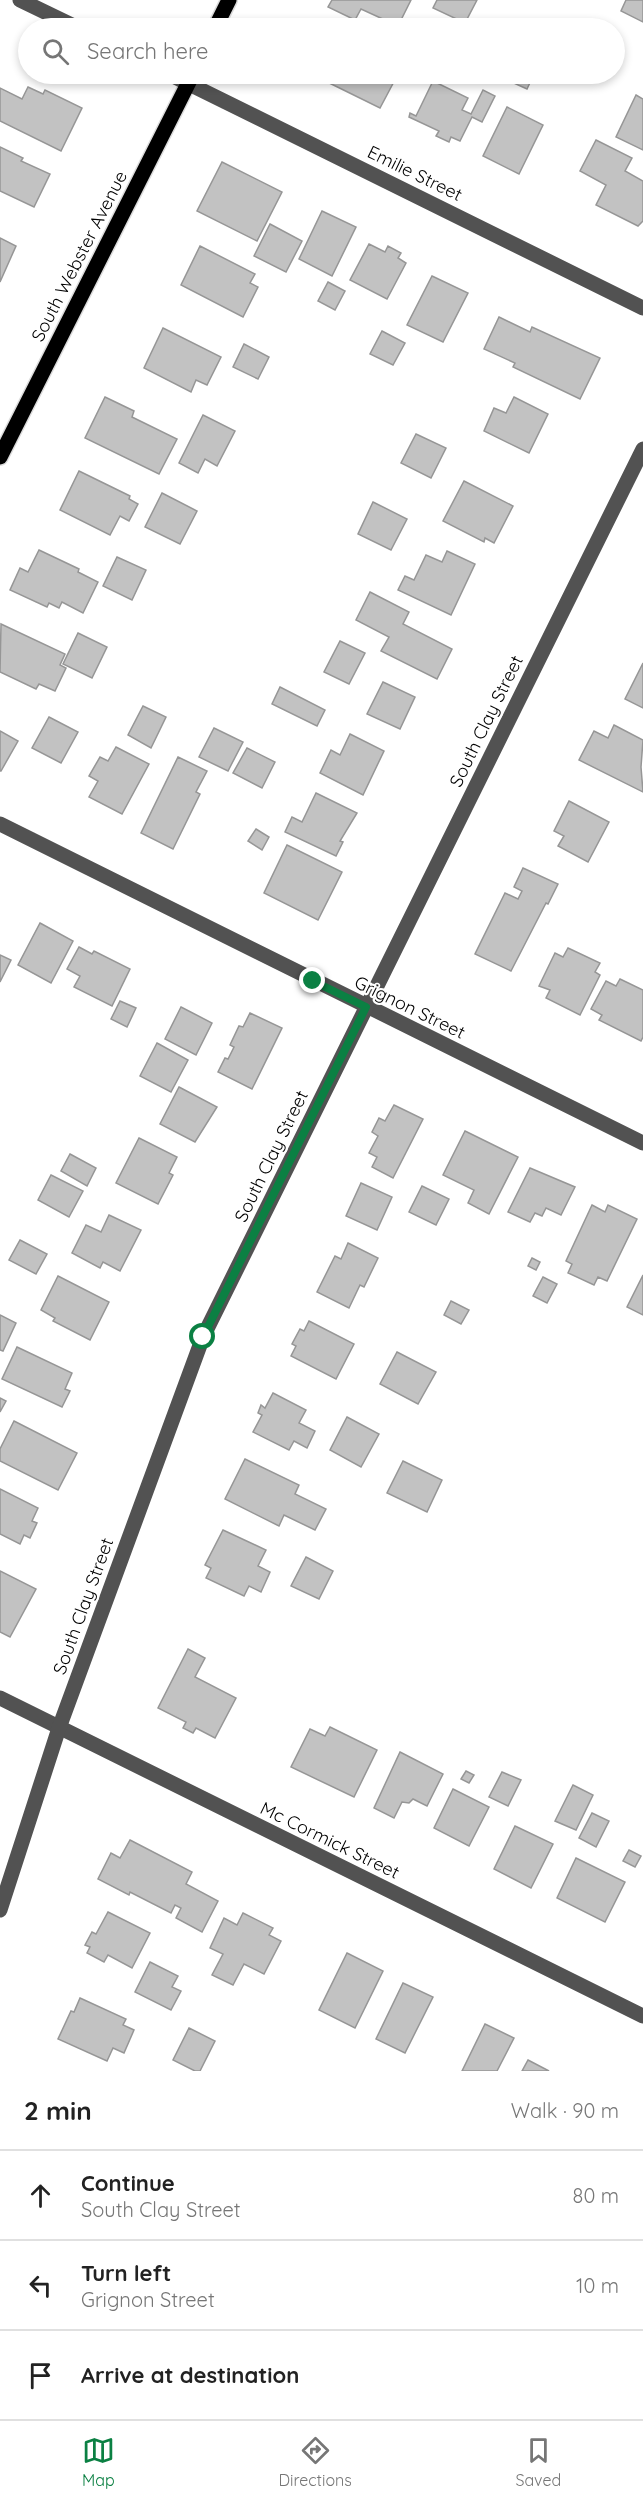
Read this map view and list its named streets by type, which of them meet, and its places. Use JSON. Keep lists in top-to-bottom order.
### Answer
{
  "streets": {
    "main road": ["South Webster Avenue"],
    "street": [
      "Emilie Street",
      "South Clay Street",
      "Grignon Street",
      "Mc Cormick Street"
    ]
  },
  "crossings": [
    ["South Clay Street", "Grignon Street"],
    ["South Clay Street", "Mc Cormick Street"]
  ],
  "page": {
    "search": "Search here",
    "heading": ["2 min", "Walk · 90 m"],
    "list": [
      ["Continue", "South Clay Street", "80 m"],
      ["Turn left", "Grignon Street", "10 m"],
      "Arrive at destination"
    ],
    "nav": ["Map", "Directions", "Saved"]
  }
}
